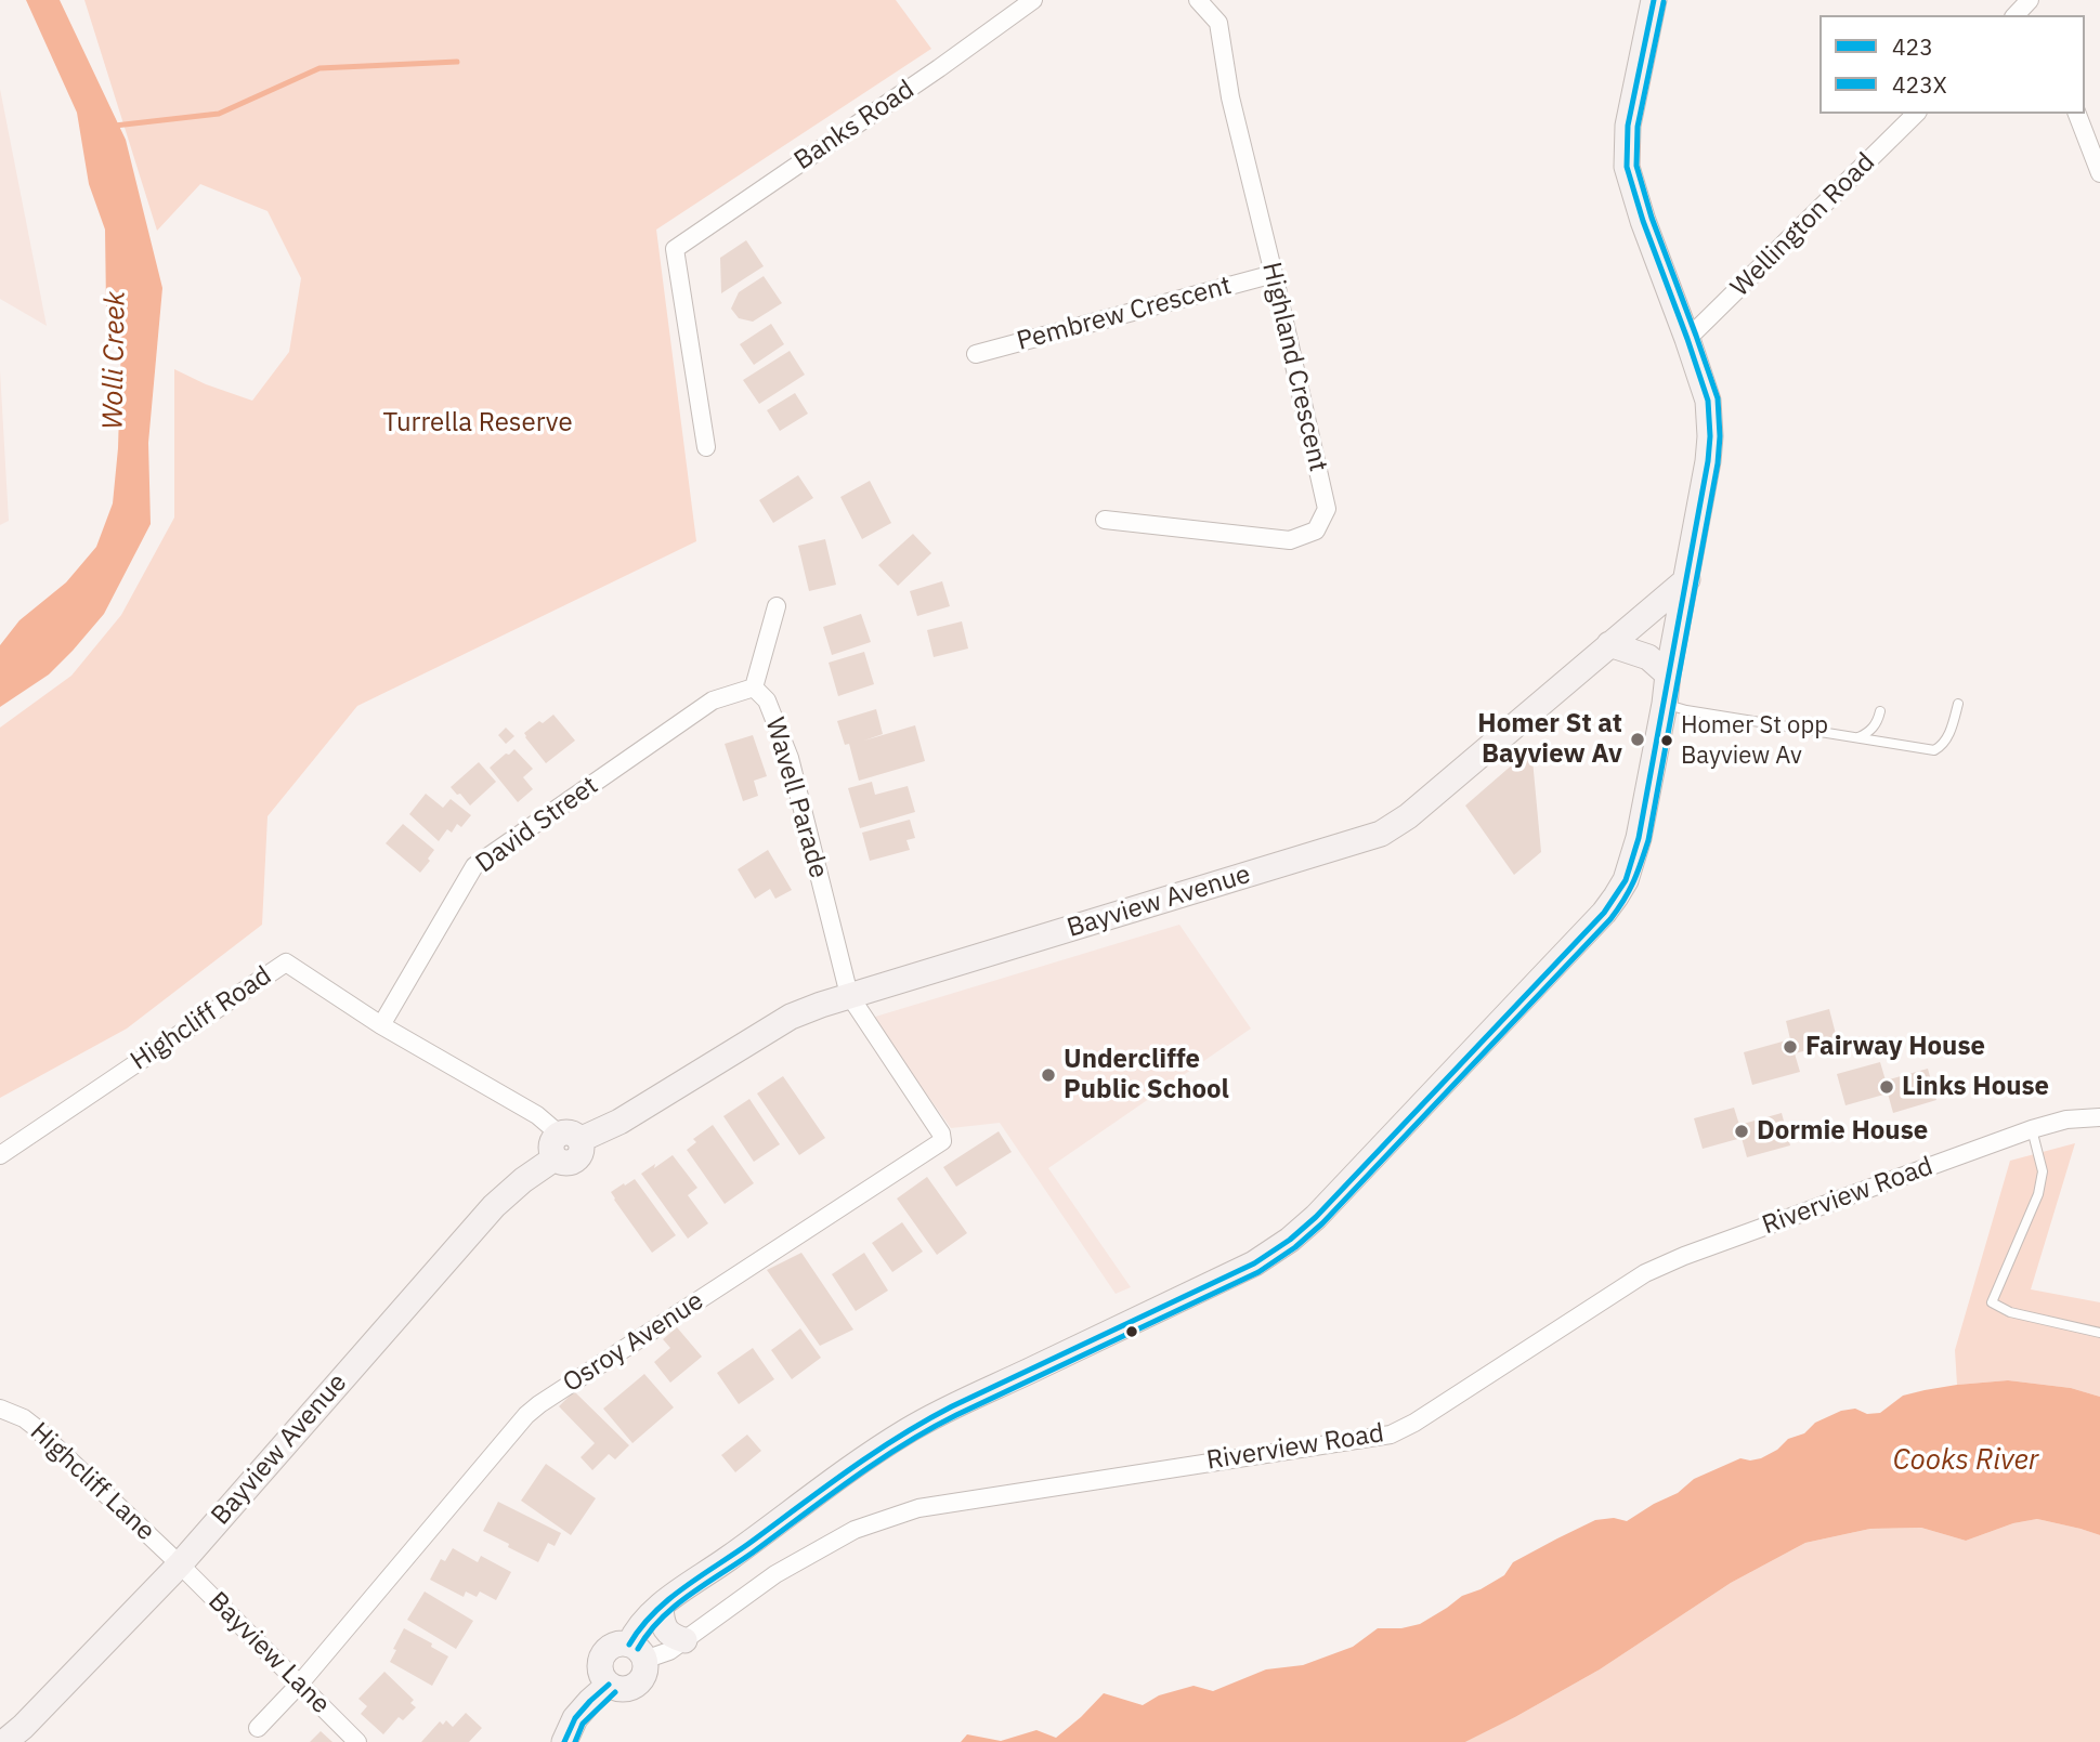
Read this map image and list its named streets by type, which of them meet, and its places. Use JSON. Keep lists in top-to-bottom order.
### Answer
{
  "streets": {
    "main road": ["Bayview Avenue"],
    "street": [
      "Banks Road",
      "Wellington Road",
      "Pembrew Crescent",
      "Highland Crescent",
      "Wavell Parade",
      "David Street",
      "Highcliff Road",
      "Riverview Road",
      "Osroy Avenue",
      "Highcliff Lane",
      "Bayview Lane"
    ]
  },
  "crossings": [
    ["Pembrew Crescent", "Highland Crescent"],
    ["Wavell Parade", "David Street"],
    ["Wavell Parade", "Bayview Avenue"],
    ["Wavell Parade", "Osroy Avenue"],
    ["David Street", "Highcliff Road"],
    ["Bayview Avenue", "Highcliff Road"],
    ["Bayview Avenue", "Osroy Avenue"],
    ["Bayview Avenue", "Highcliff Lane"],
    ["Bayview Avenue", "Bayview Lane"],
    ["Osroy Avenue", "Bayview Lane"],
    ["Highcliff Lane", "Bayview Lane"]
  ],
  "water": ["Wolli Creek", "Cooks River"],
  "parks": ["Turrella Reserve"],
  "places": [
    "Homer St at Bayview Av",
    "Homer St opp Bayview Av",
    "Fairway House",
    "Undercliffe Public School",
    "Links House",
    "Dormie House"
  ],
  "lines": ["transit line 423", "transit line 423X"],
  "legend": ["423", "423X"]
}
